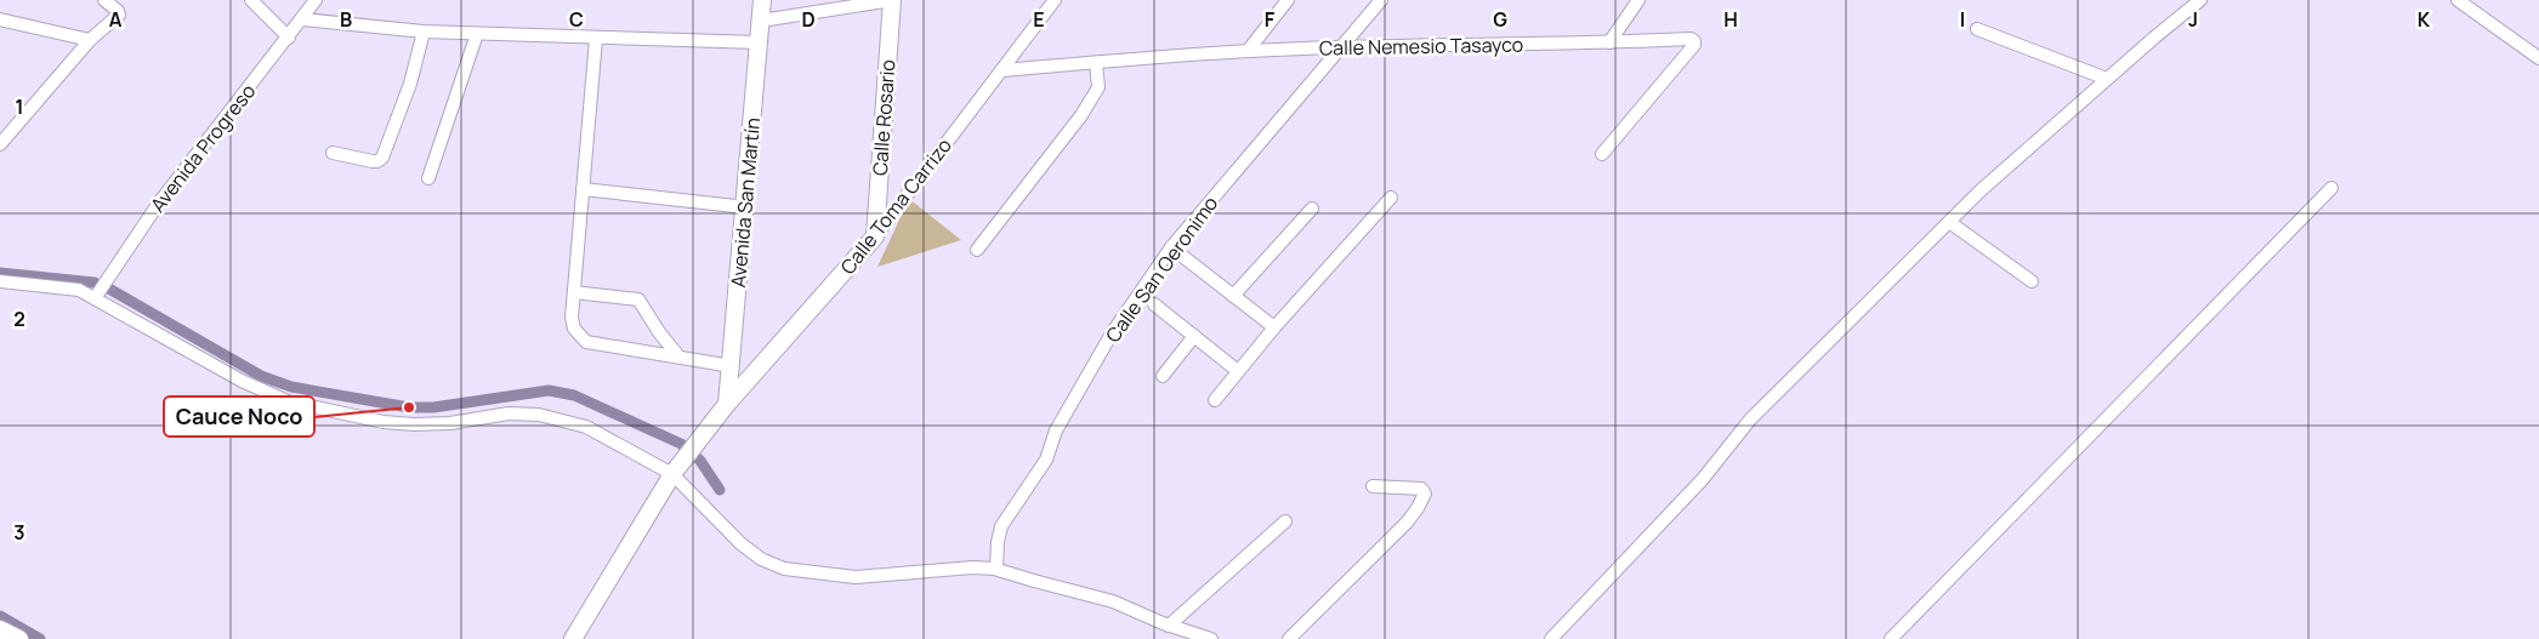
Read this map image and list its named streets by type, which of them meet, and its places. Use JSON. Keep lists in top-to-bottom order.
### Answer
{
  "streets": {
    "main road": ["Calle Rosario", "Avenida San Martín", "Calle Toma Carrizo"],
    "street": ["Calle Nemesio Tasayco", "Avenida Progreso", "Calle San Oeronimo"]
  },
  "crossings": [
    ["Calle Nemesio Tasayco", "Calle Toma Carrizo"],
    ["Calle Nemesio Tasayco", "Calle San Oeronimo"],
    ["Calle Rosario", "Calle Toma Carrizo"],
    ["Avenida San Martín", "Calle Toma Carrizo"]
  ],
  "places": ["Cauce Noco"],
  "grid": {
    "columns": [
      "A",
      "B",
      "C",
      "D",
      "E",
      "F",
      "G",
      "H",
      "I",
      "J",
      "K"
    ],
    "rows": ["1", "2", "3"]
  }
}
